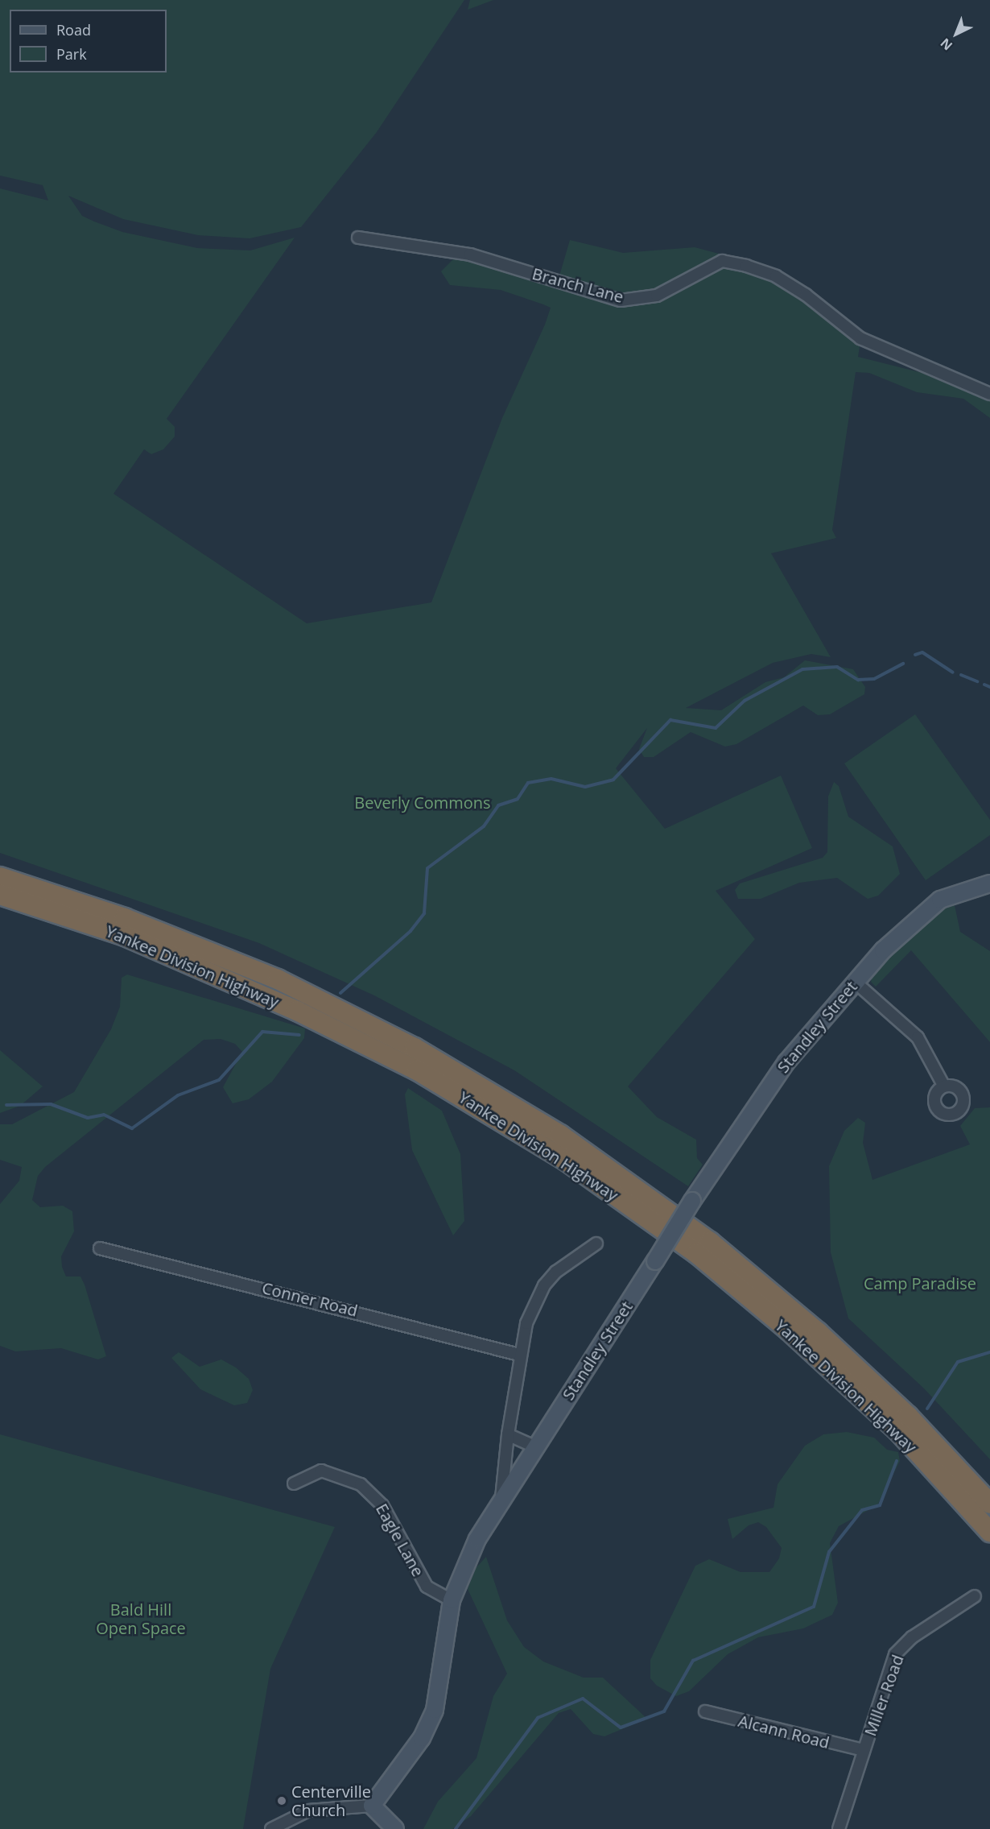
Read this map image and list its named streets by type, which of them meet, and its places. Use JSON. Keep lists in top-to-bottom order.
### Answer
{
  "streets": {
    "highway": ["Yankee Division Highway"],
    "street": [
      "Branch Lane",
      "Standley Street",
      "Conner Road",
      "Eagle Lane",
      "Miller Road",
      "Alcann Road"
    ]
  },
  "crossings": [
    ["Standley Street", "Eagle Lane"],
    ["Miller Road", "Alcann Road"]
  ],
  "parks": ["Beverly Commons", "Camp Paradise", "Bald Hill Open Space"],
  "places": ["Centerville Church"],
  "legend": ["Road", "Park"],
  "north": "bottom left"
}
